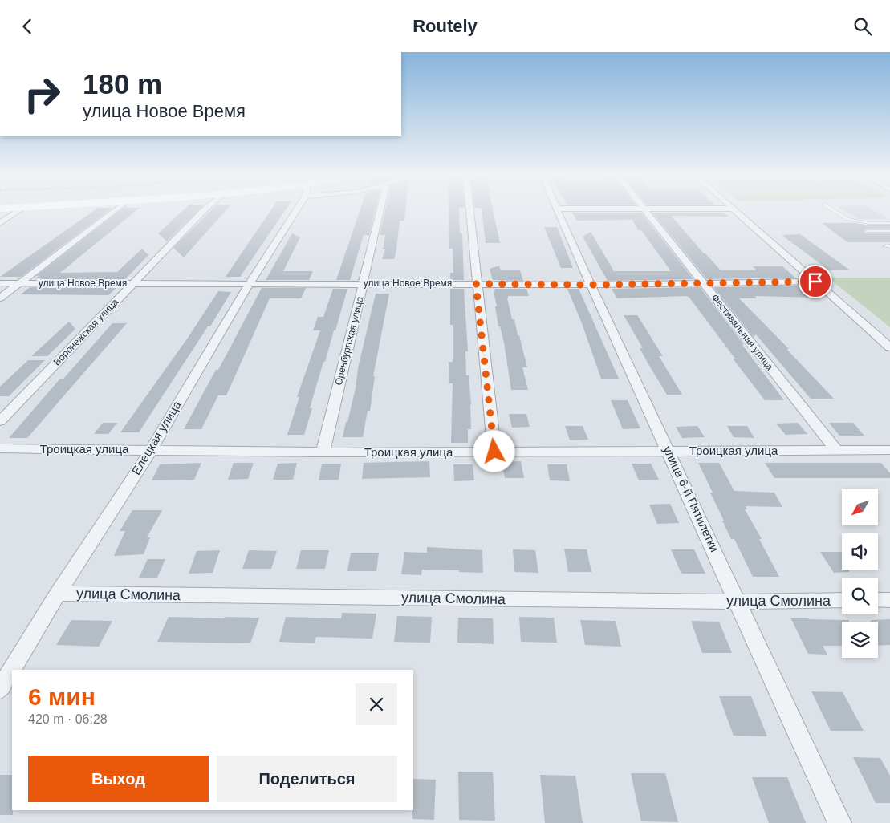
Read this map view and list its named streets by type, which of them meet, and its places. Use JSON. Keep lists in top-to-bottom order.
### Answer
{
  "streets": {
    "street": [
      "улица Новое Время",
      "Воронежская улица",
      "Фестивальная улица",
      "Оренбургская улица",
      "Елецкая улица",
      "Троицкая улица",
      "улица 6-й Пятилетки",
      "улица Смолина"
    ]
  },
  "crossings": [
    ["улица Новое Время", "Воронежская улица"],
    ["улица Новое Время", "Фестивальная улица"],
    ["улица Новое Время", "Оренбургская улица"],
    ["улица Новое Время", "Елецкая улица"],
    ["улица Новое Время", "улица 6-й Пятилетки"],
    ["Фестивальная улица", "Троицкая улица"],
    ["Оренбургская улица", "Троицкая улица"],
    ["Елецкая улица", "Троицкая улица"],
    ["Елецкая улица", "улица Смолина"],
    ["Троицкая улица", "улица 6-й Пятилетки"],
    ["улица 6-й Пятилетки", "улица Смолина"]
  ],
  "north": "bottom left",
  "page": {
    "header": "Routely",
    "turn": ["180 m", "улица Новое Время"],
    "heading": ["6 мин", "420 m · 06:28"],
    "buttons": ["Выход", "Поделиться"]
  }
}
